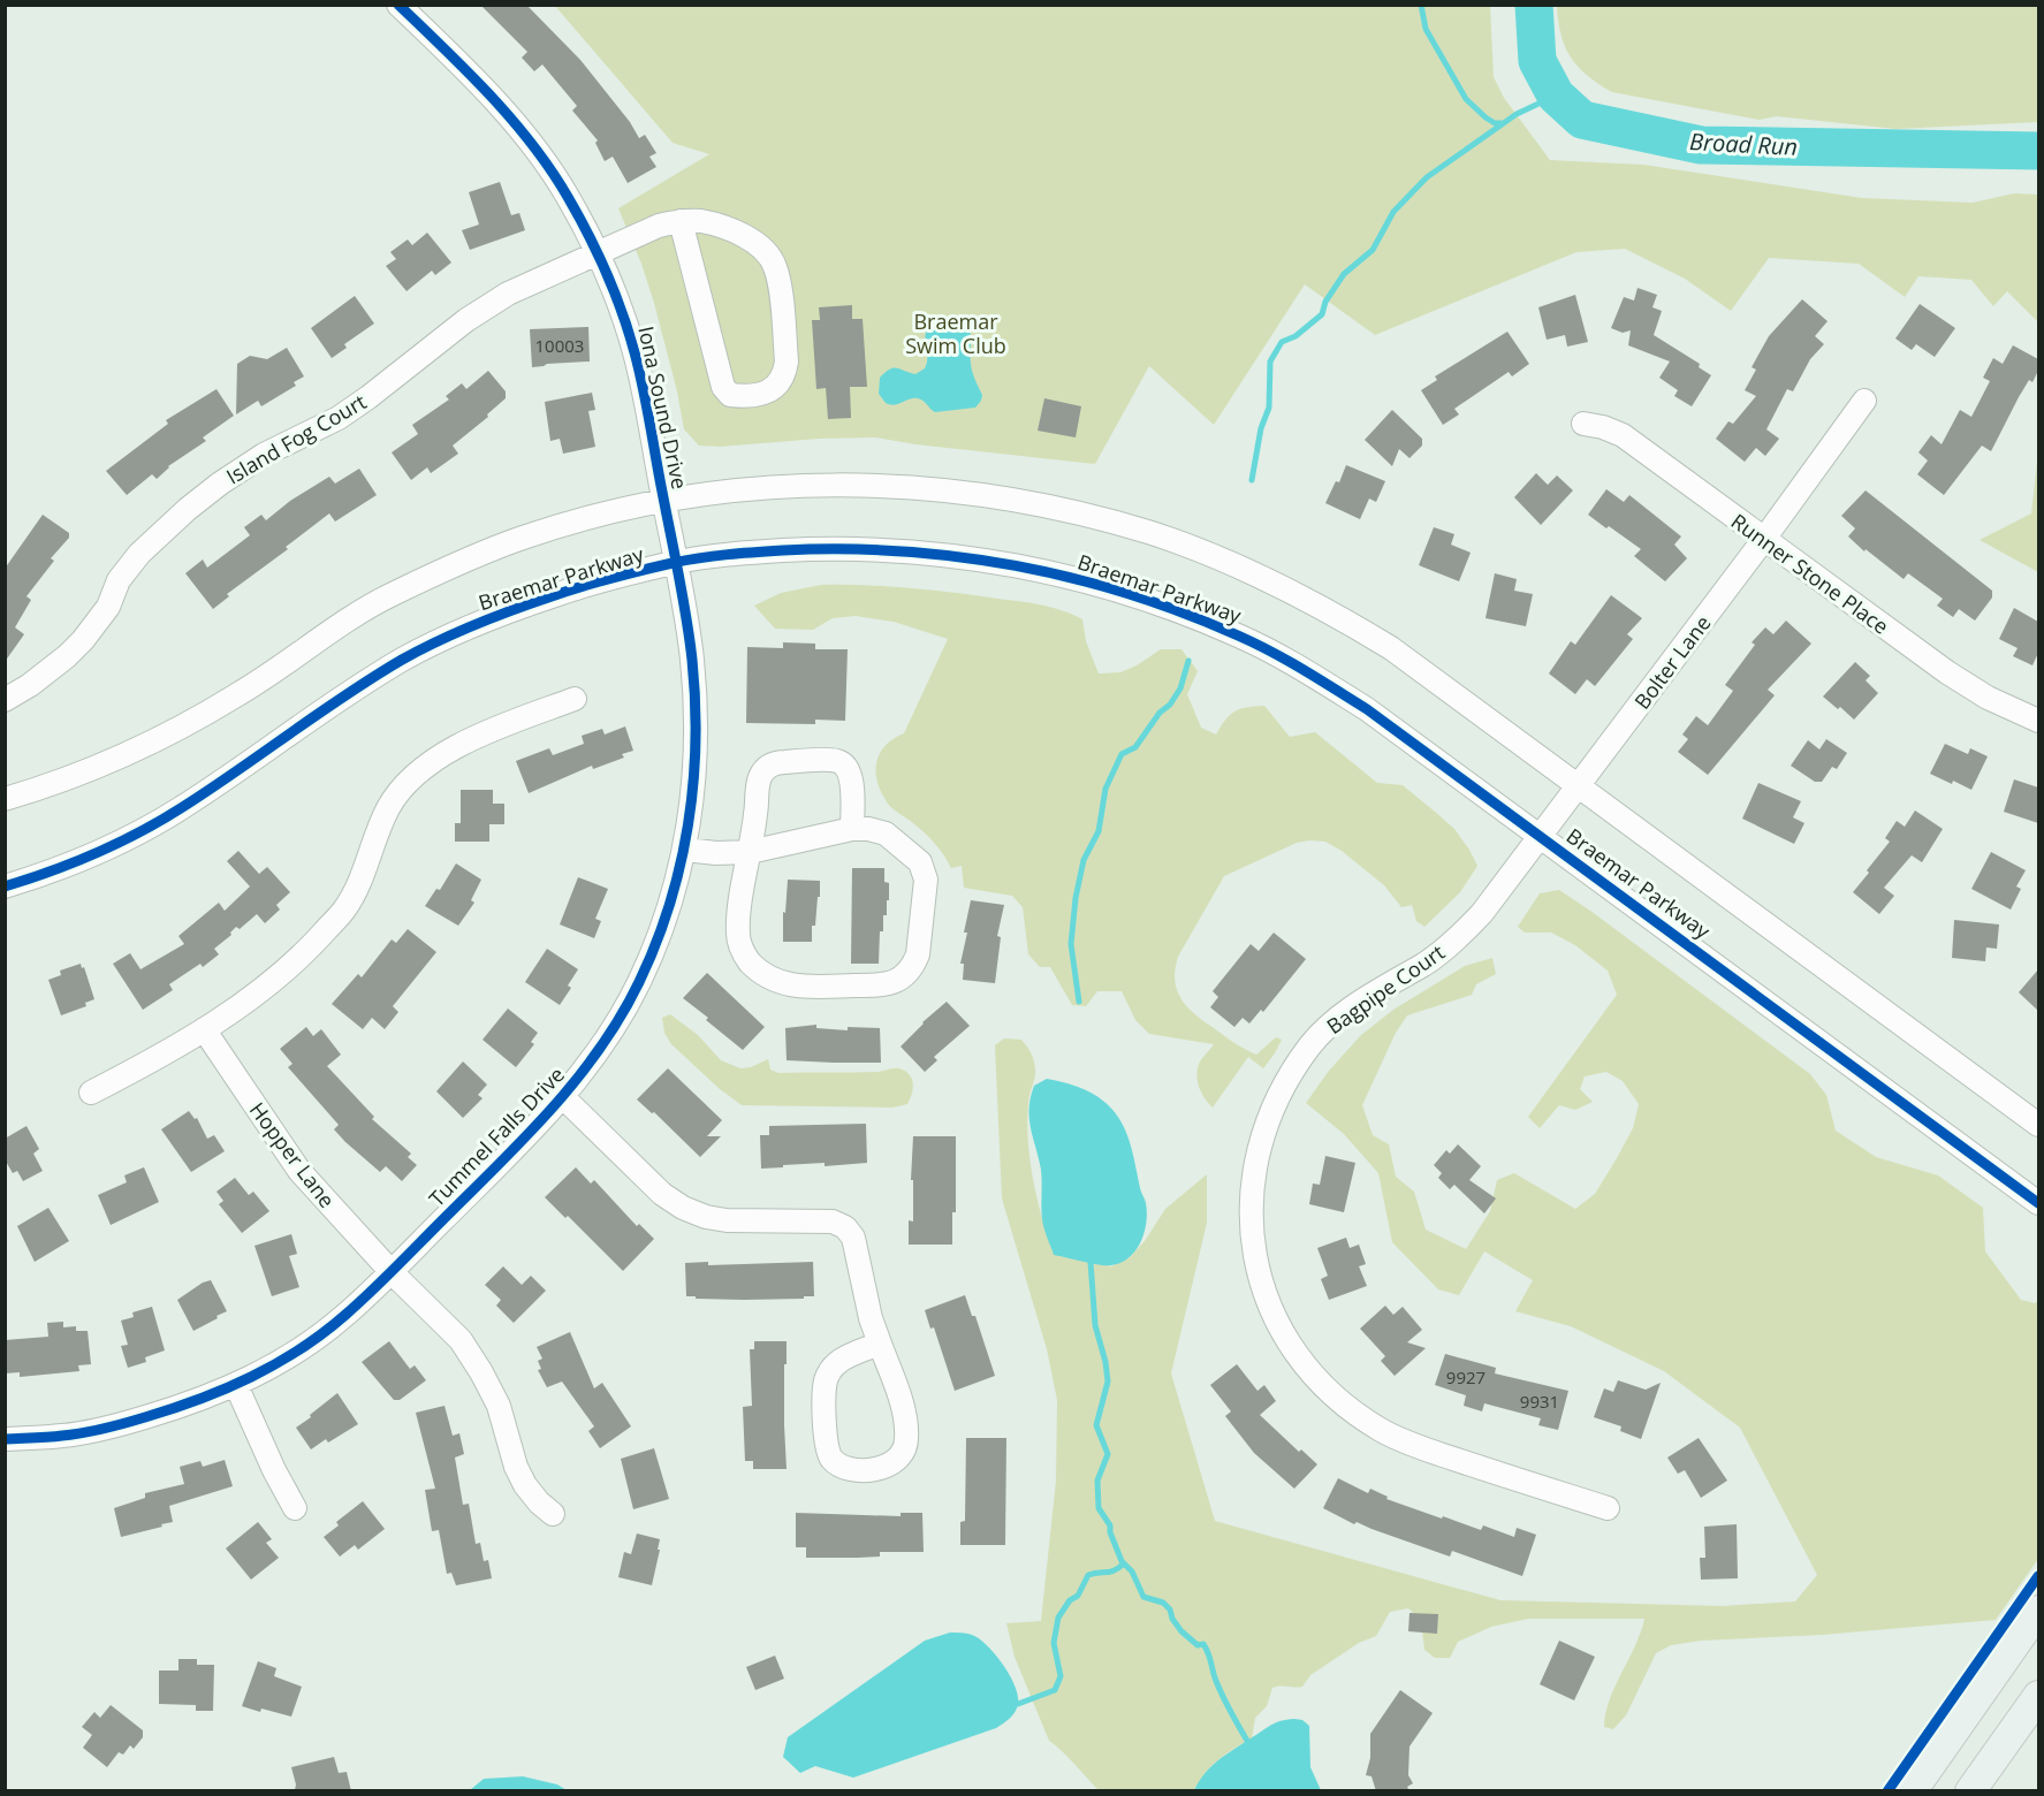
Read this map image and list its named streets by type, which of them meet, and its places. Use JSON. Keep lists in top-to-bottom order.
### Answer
{
  "streets": {
    "street": [
      "Iona Sound Drive",
      "Island Fog Court",
      "Runner Stone Place",
      "Braemar Parkway",
      "Bolter Lane",
      "Bagpipe Court",
      "Tummel Falls Drive",
      "Hopper Lane"
    ]
  },
  "crossings": [
    ["Iona Sound Drive", "Island Fog Court"],
    ["Iona Sound Drive", "Braemar Parkway"],
    ["Iona Sound Drive", "Tummel Falls Drive"],
    ["Runner Stone Place", "Bolter Lane"],
    ["Braemar Parkway", "Bolter Lane"],
    ["Braemar Parkway", "Bagpipe Court"],
    ["Braemar Parkway", "Tummel Falls Drive"],
    ["Bolter Lane", "Bagpipe Court"],
    ["Tummel Falls Drive", "Hopper Lane"]
  ],
  "water": ["Broad Run"],
  "parks": ["Braemar Swim Club"],
  "house_numbers": ["10003", "9927", "9931"]
}
